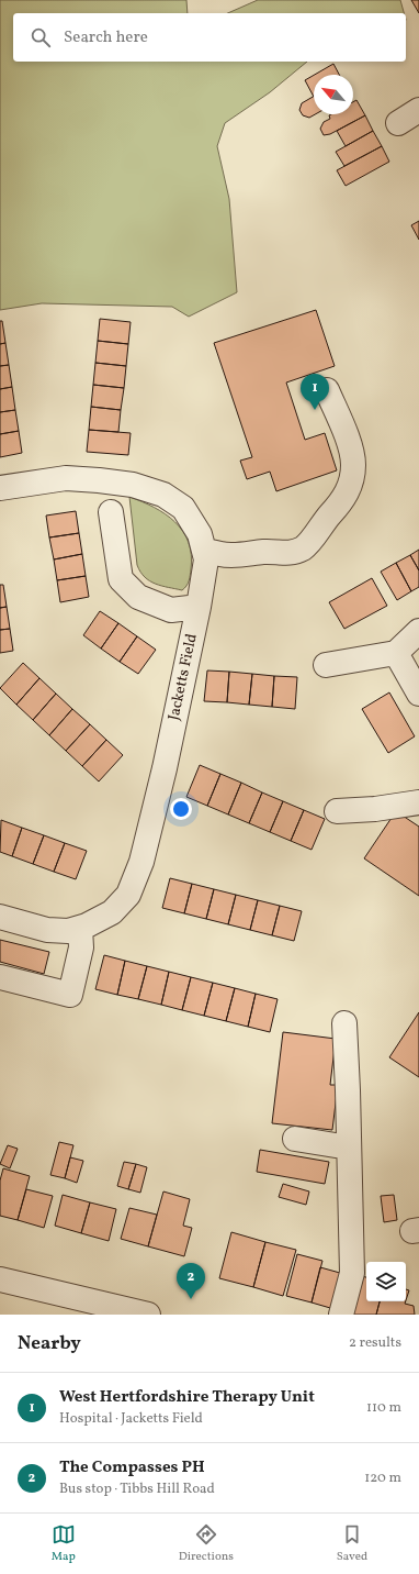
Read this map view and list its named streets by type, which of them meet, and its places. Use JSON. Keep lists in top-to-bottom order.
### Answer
{
  "streets": {
    "street": ["Jacketts Field"]
  },
  "north": "top left",
  "page": {
    "search": "Search here",
    "pins": ["1", "2"],
    "heading": ["Nearby", "2 results"],
    "list": [
      {
        "mark": "1",
        "name": "West Hertfordshire Therapy Unit",
        "note": "Hospital · Jacketts Field",
        "value": "110 m"
      },
      {
        "mark": "2",
        "name": "The Compasses PH",
        "note": "Bus stop · Tibbs Hill Road",
        "value": "120 m"
      }
    ],
    "nav": ["Map", "Directions", "Saved"]
  }
}
